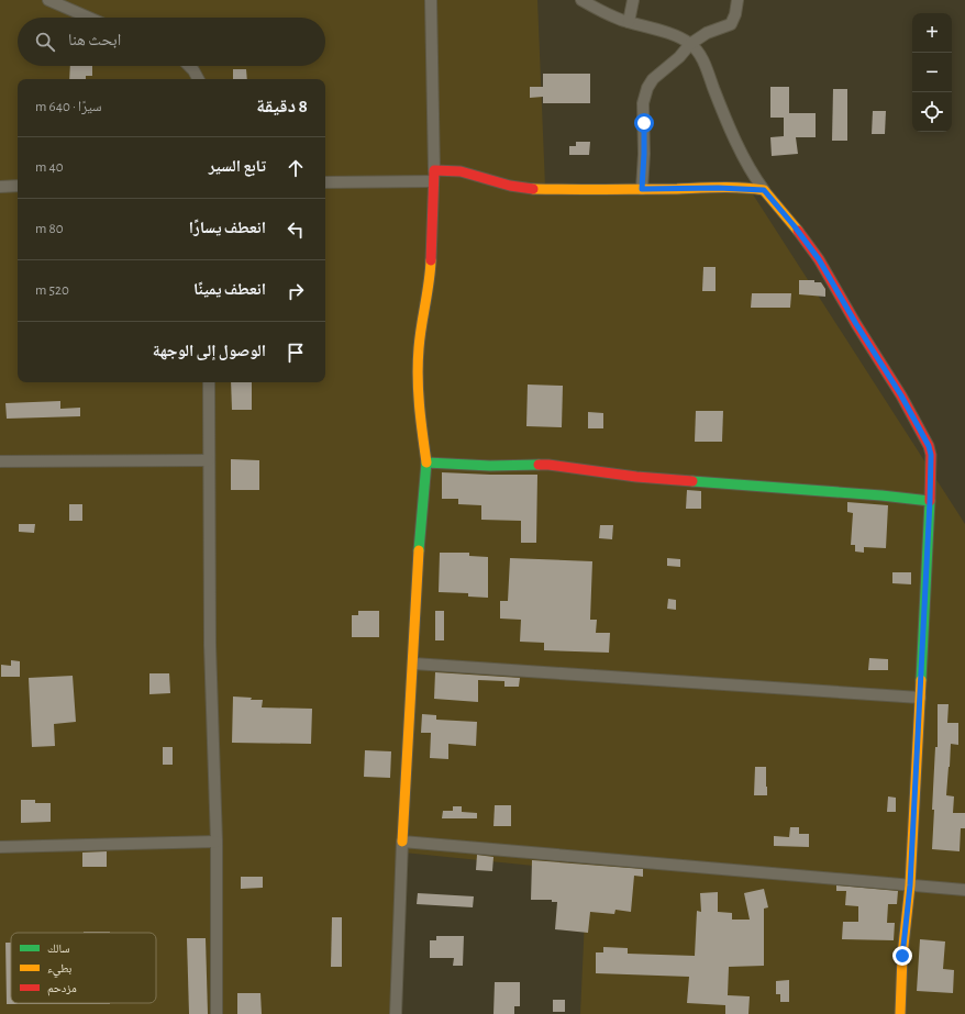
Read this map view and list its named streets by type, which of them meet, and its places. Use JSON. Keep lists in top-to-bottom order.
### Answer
{
  "legend": ["سالك", "بطيء", "مزدحم"],
  "page": {
    "map_buttons": ["+", "−"],
    "search": "ابحث هنا",
    "heading": ["8 دقيقة", "سيرًا · 640 m"],
    "list": [
      ["تابع السير", "40 m"],
      ["انعطف يسارًا", "80 m"],
      ["انعطف يمينًا", "520 m"],
      "الوصول إلى الوجهة"
    ]
  }
}
